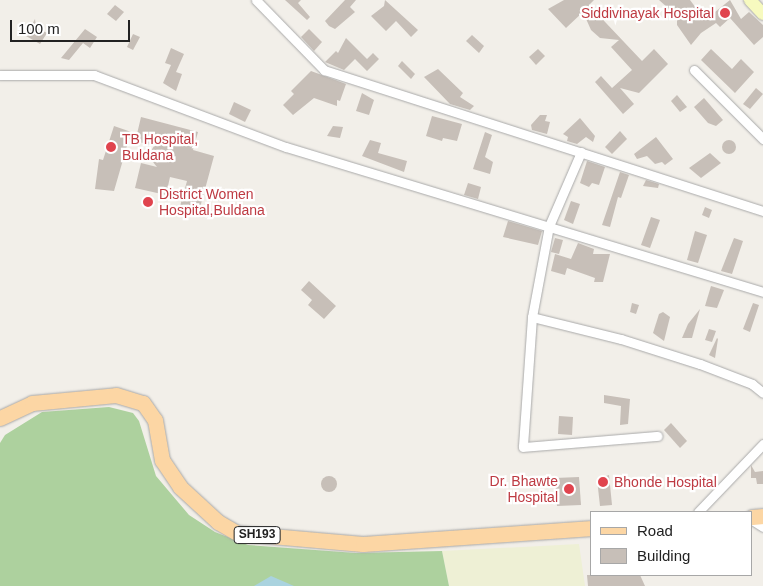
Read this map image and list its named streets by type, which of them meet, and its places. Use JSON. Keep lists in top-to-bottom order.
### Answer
{
  "streets": {
    "main road": ["SH193"]
  },
  "places": [
    "Siddivinayak Hospital",
    "TB Hospital, Buldana",
    "District Women Hospital,Buldana",
    "Bhonde Hospital",
    "Dr. Bhawte Hospital"
  ],
  "legend": ["Road", "Building"],
  "scale_bar": "100 m"
}
